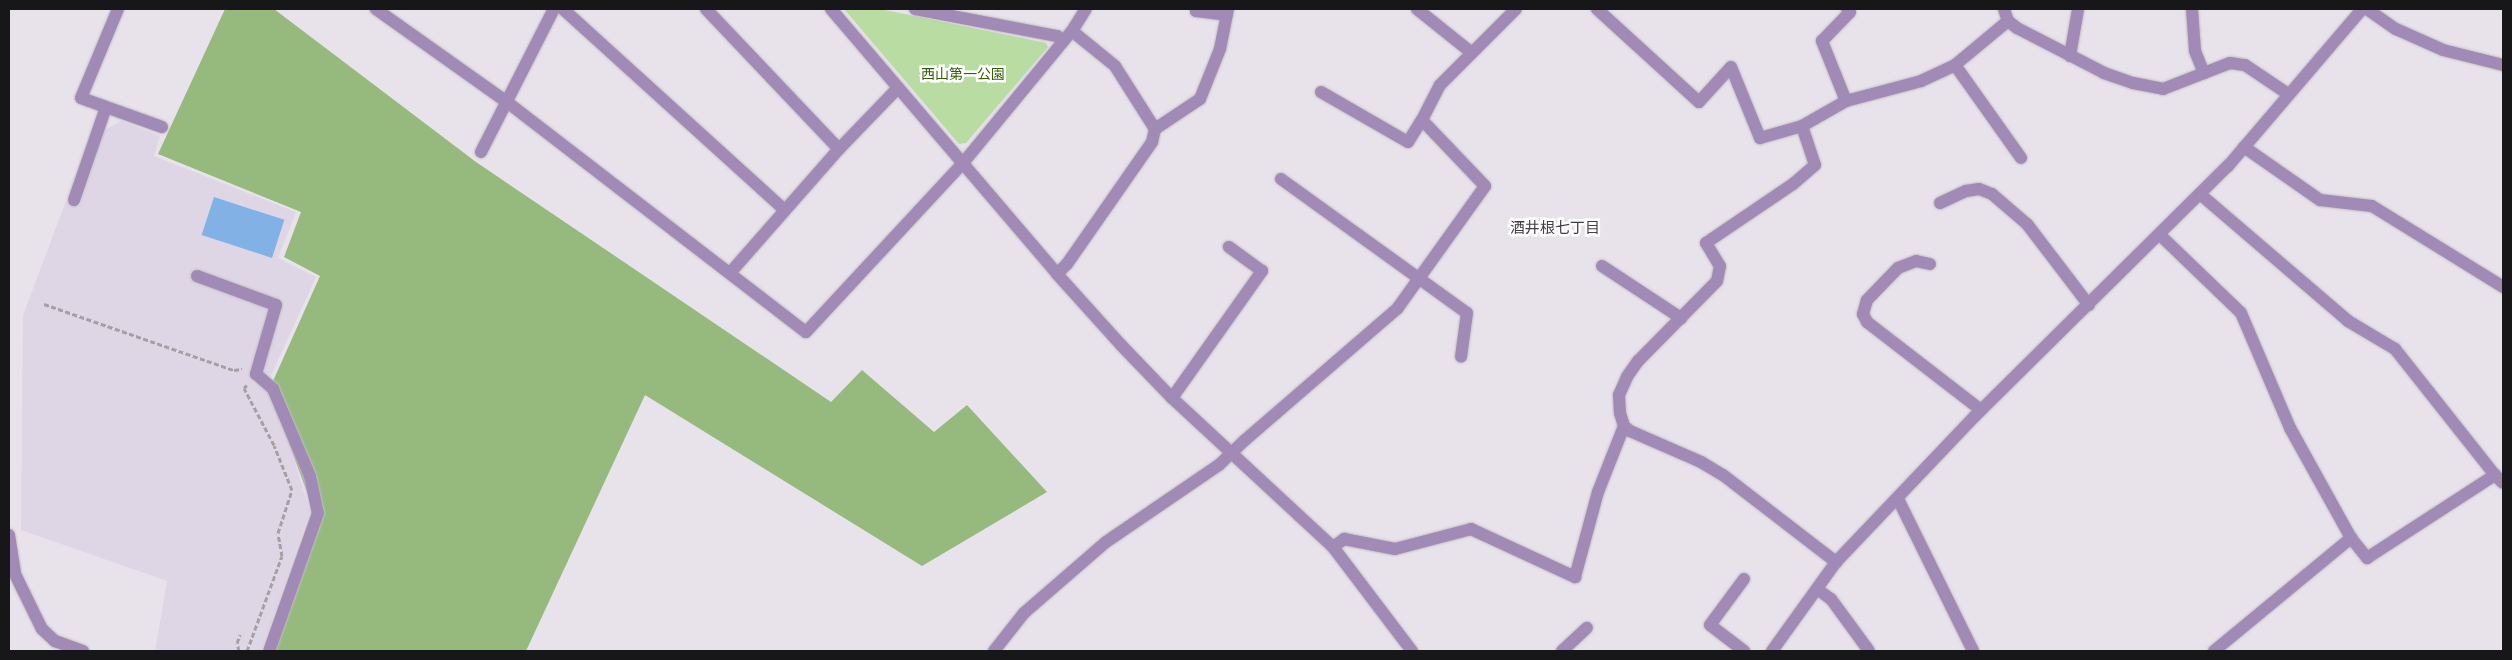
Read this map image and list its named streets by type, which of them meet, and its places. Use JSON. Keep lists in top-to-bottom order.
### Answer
{
  "districts": ["酒井根七丁目"],
  "parks": ["西山第一公園"]
}
